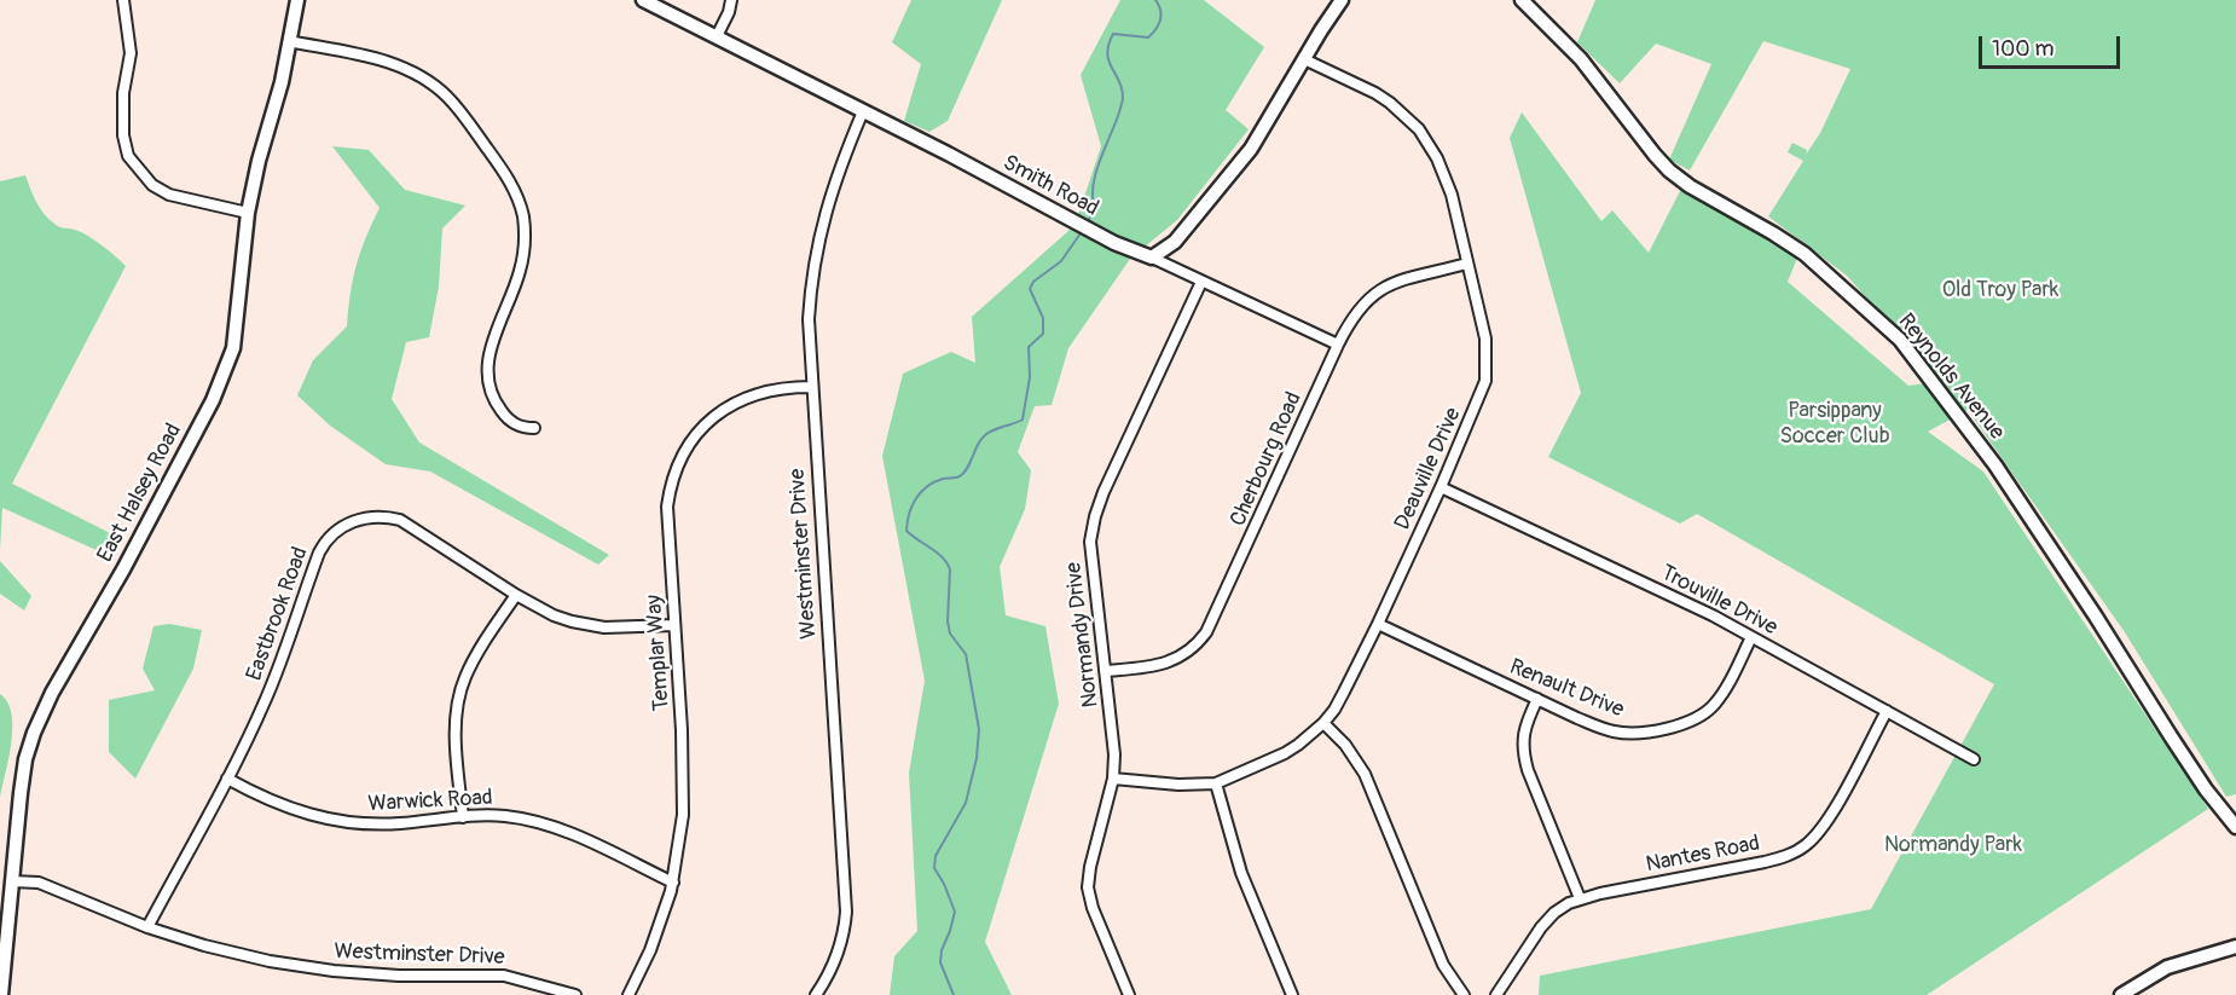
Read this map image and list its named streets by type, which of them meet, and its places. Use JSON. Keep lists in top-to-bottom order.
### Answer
{
  "streets": {
    "street": [
      "Smith Road",
      "Reynolds Avenue",
      "Cherbourg Road",
      "Deauville Drive",
      "East Halsey Road",
      "Westminster Drive",
      "Trouville Drive",
      "Eastbrook Road",
      "Normandy Drive",
      "Templar Way",
      "Renault Drive",
      "Warwick Road",
      "Nantes Road"
    ]
  },
  "crossings": [
    ["Smith Road", "Westminster Drive"],
    ["Cherbourg Road", "Deauville Drive"],
    ["Cherbourg Road", "Normandy Drive"],
    ["Deauville Drive", "Trouville Drive"],
    ["Deauville Drive", "Normandy Drive"],
    ["Deauville Drive", "Renault Drive"],
    ["East Halsey Road", "Westminster Drive"],
    ["Westminster Drive", "Eastbrook Road"],
    ["Westminster Drive", "Templar Way"],
    ["Trouville Drive", "Renault Drive"],
    ["Trouville Drive", "Nantes Road"],
    ["Eastbrook Road", "Templar Way"],
    ["Eastbrook Road", "Warwick Road"],
    ["Templar Way", "Warwick Road"]
  ],
  "parks": ["Old Troy Park", "Parsippany Soccer Club", "Normandy Park"],
  "scale_bar": "100 m"
}
